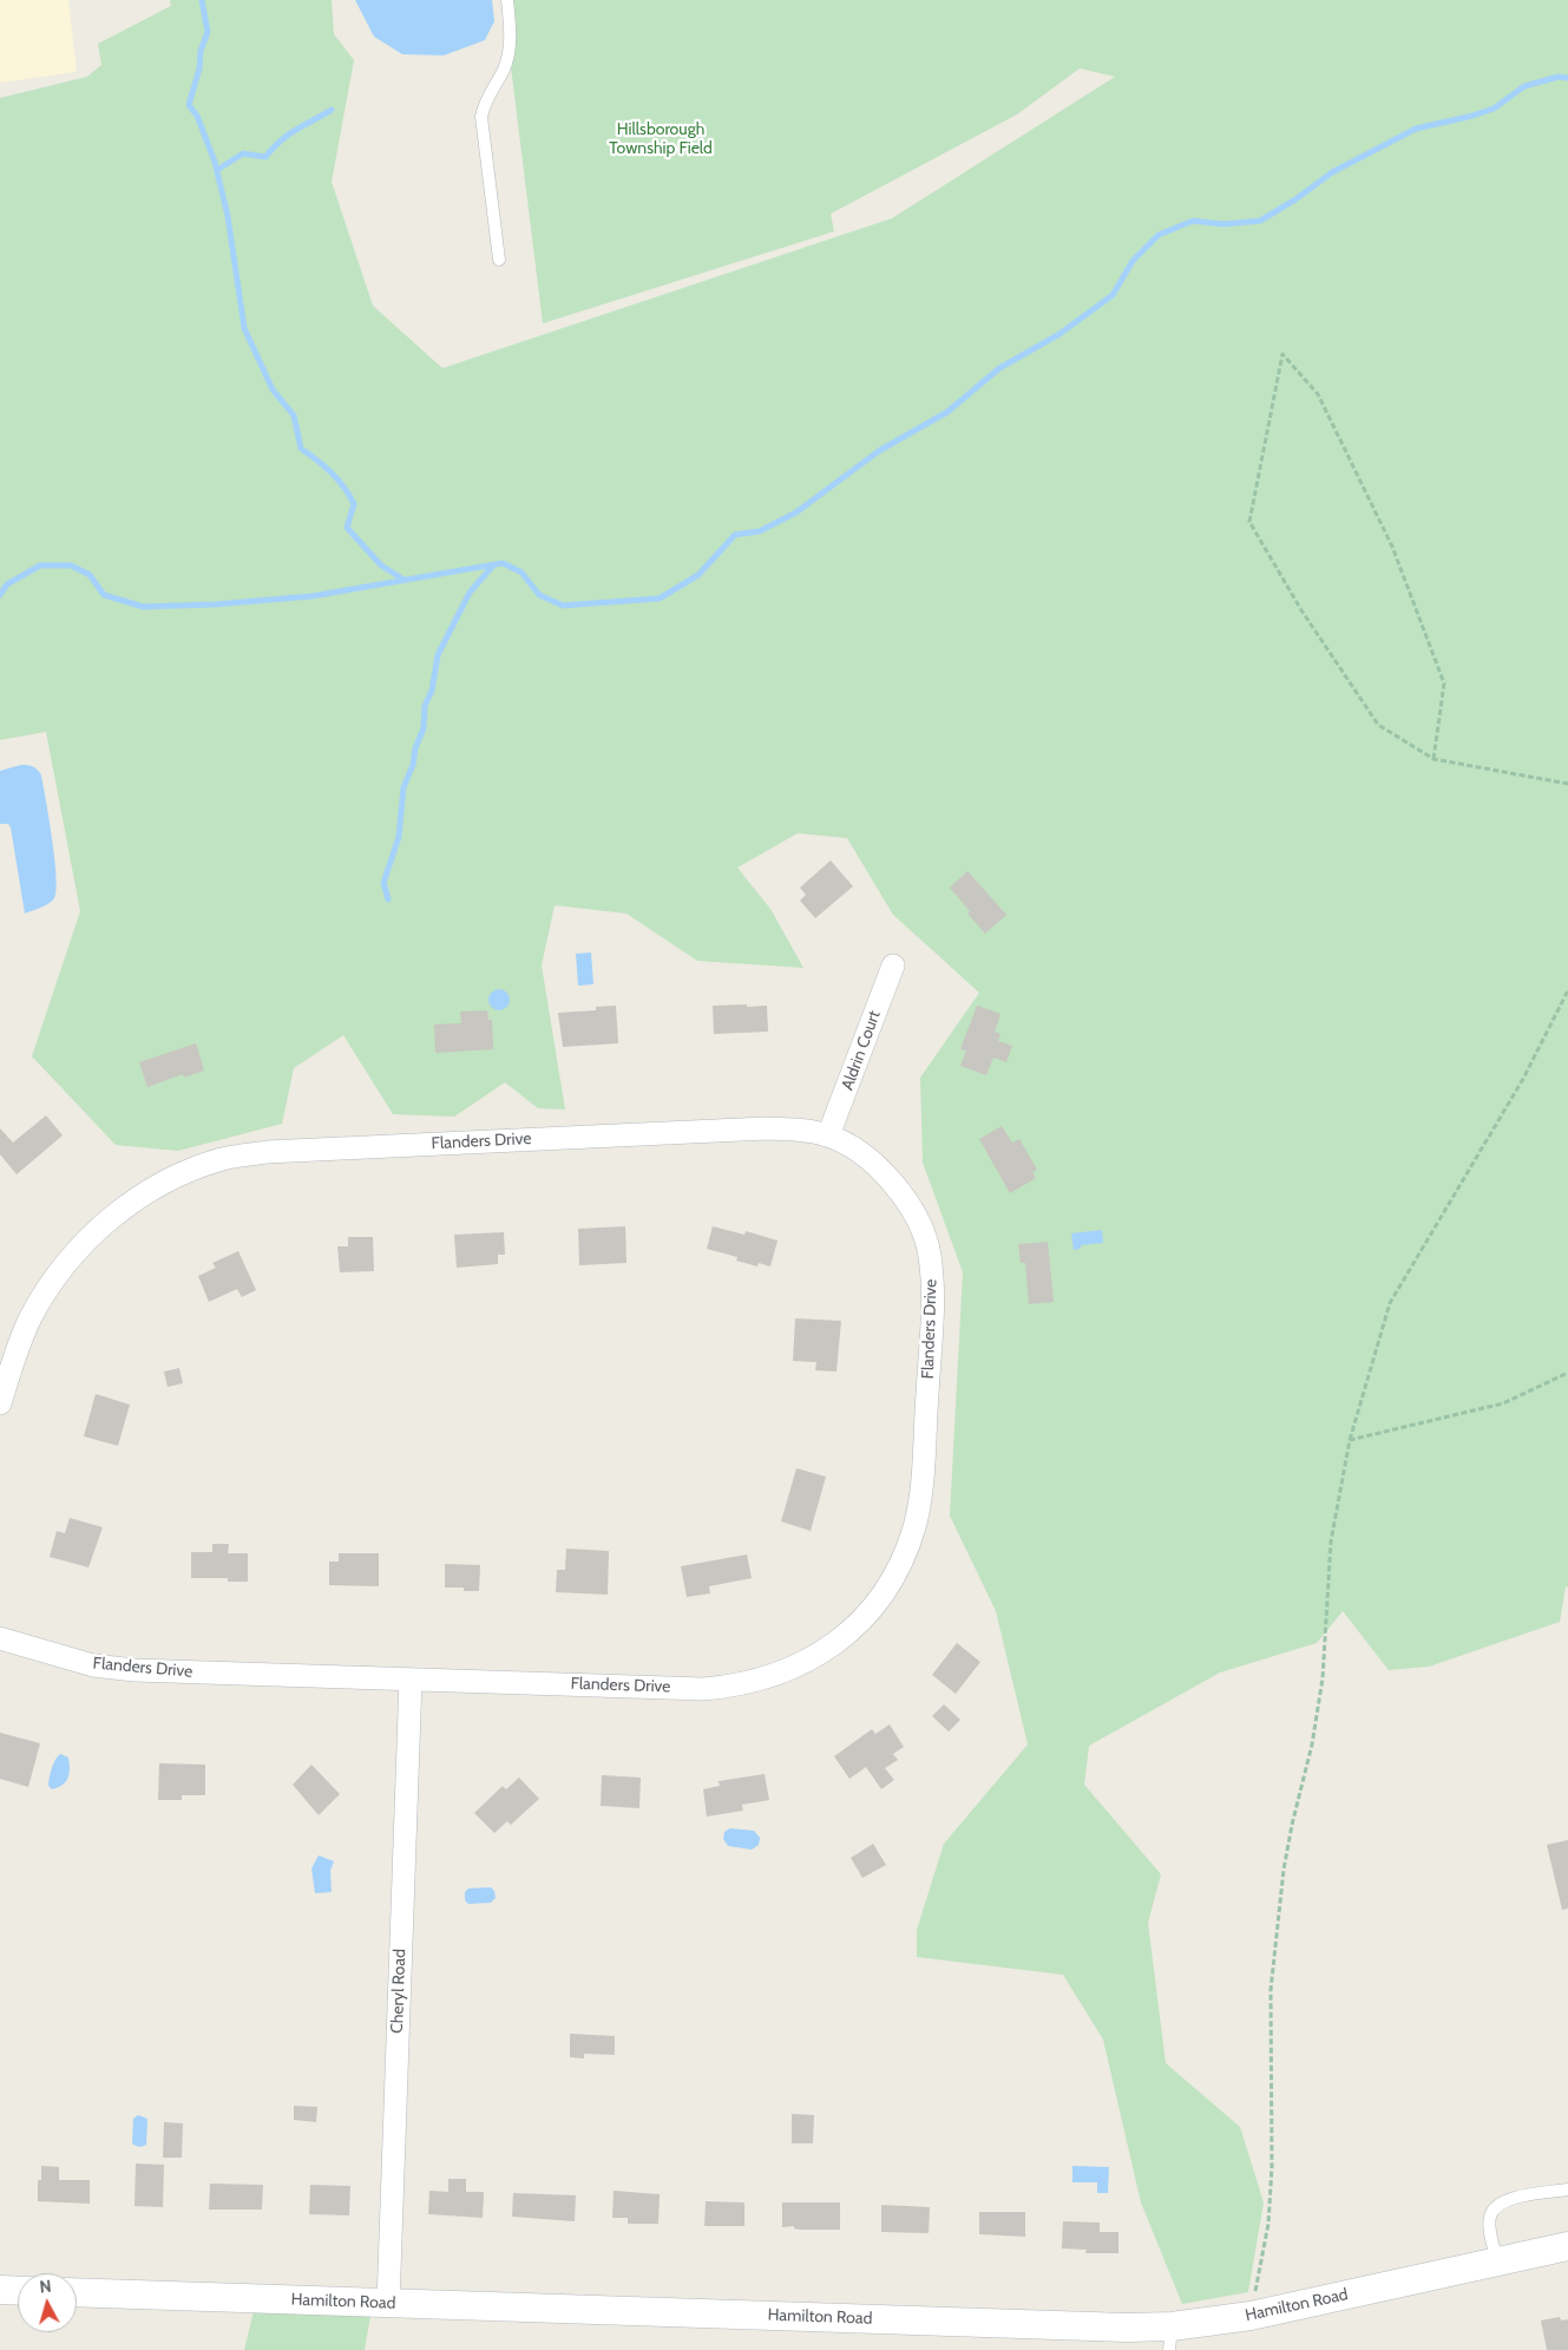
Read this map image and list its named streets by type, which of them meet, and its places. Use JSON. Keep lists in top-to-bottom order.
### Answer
{
  "streets": {
    "street": [
      "Aldrin Court",
      "Flanders Drive",
      "Cheryl Road",
      "Hamilton Road"
    ]
  },
  "crossings": [
    ["Aldrin Court", "Flanders Drive"],
    ["Flanders Drive", "Cheryl Road"],
    ["Cheryl Road", "Hamilton Road"]
  ],
  "parks": ["Hillsborough Township Field"],
  "north": "top"
}
